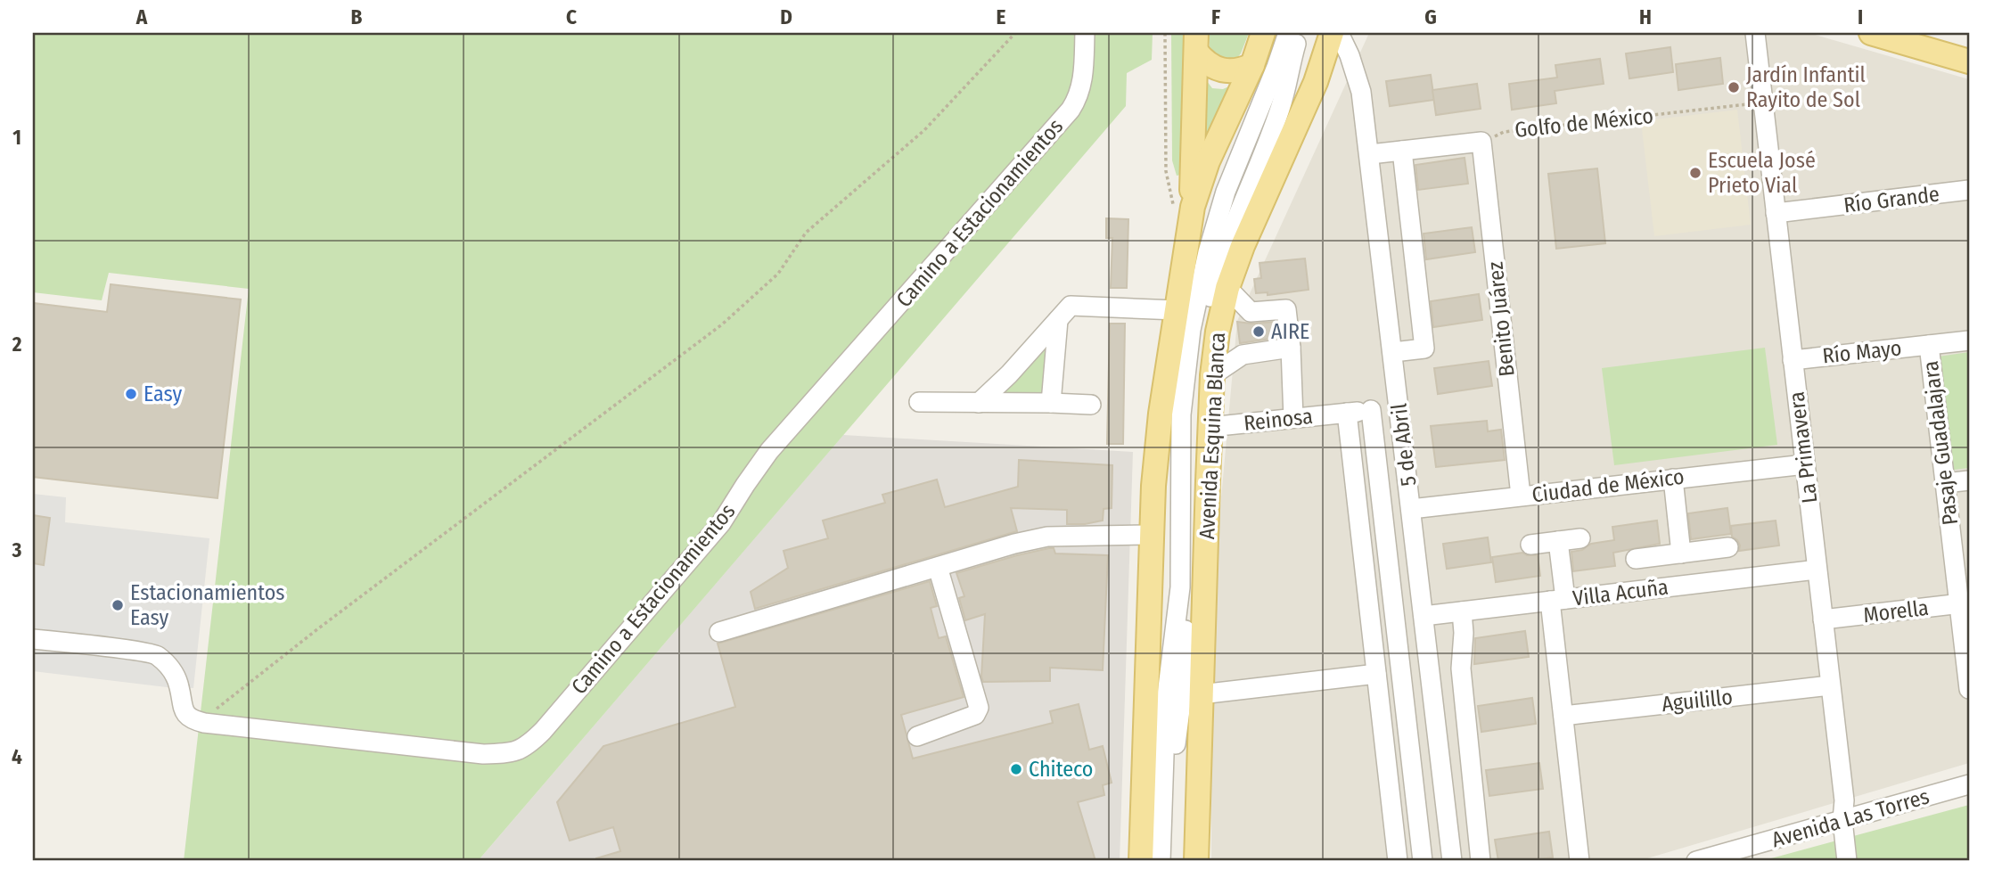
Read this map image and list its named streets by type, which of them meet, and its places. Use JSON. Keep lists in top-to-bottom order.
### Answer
{
  "streets": {
    "main road": ["Avenida Esquina Blanca"],
    "street": [
      "Río Grande",
      "Camino a Estacionamientos",
      "Benito Juárez",
      "Río Mayo",
      "Reinosa",
      "Pasaje Guadalajara",
      "5 de Abril",
      "La Primavera",
      "Ciudad de México",
      "Villa Acuña",
      "Morella",
      "Aguilillo",
      "Avenida Las Torres"
    ],
    "path": ["Golfo de México"]
  },
  "crossings": [
    ["Golfo de México", "Benito Juárez"],
    ["Golfo de México", "La Primavera"],
    ["Río Grande", "La Primavera"],
    ["Benito Juárez", "Ciudad de México"],
    ["Río Mayo", "Pasaje Guadalajara"],
    ["Río Mayo", "La Primavera"],
    ["Reinosa", "Avenida Esquina Blanca"],
    ["Reinosa", "5 de Abril"],
    ["Pasaje Guadalajara", "Morella"],
    ["5 de Abril", "Ciudad de México"],
    ["5 de Abril", "Villa Acuña"],
    ["La Primavera", "Ciudad de México"],
    ["La Primavera", "Villa Acuña"],
    ["La Primavera", "Morella"],
    ["La Primavera", "Aguilillo"],
    ["La Primavera", "Avenida Las Torres"]
  ],
  "places": [
    "Jardín Infantil Rayito de Sol",
    "Escuela José Prieto Vial",
    "AIRE",
    "Easy",
    "Estacionamientos Easy",
    "Chiteco"
  ],
  "grid": {
    "columns": [
      "A",
      "B",
      "C",
      "D",
      "E",
      "F",
      "G",
      "H",
      "I"
    ],
    "rows": [
      "1",
      "2",
      "3",
      "4"
    ]
  }
}
